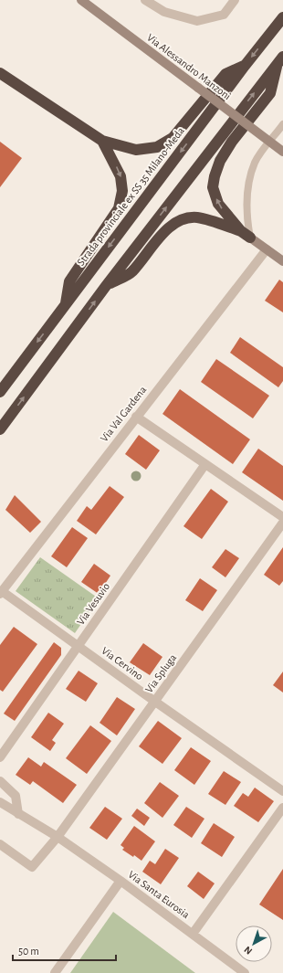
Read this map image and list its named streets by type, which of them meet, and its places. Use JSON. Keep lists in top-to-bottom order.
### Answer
{
  "streets": {
    "highway": ["Strada provinciale ex SS 35 Milano-Meda"],
    "main road": ["Via Alessandro Manzoni"],
    "street": [
      "Via Val Gardena",
      "Via Vesuvio",
      "Via Cervino",
      "Via Spluga",
      "Via Santa Eurosia"
    ]
  },
  "crossings": [
    ["Via Val Gardena", "Via Cervino"],
    ["Via Vesuvio", "Via Cervino"],
    ["Via Cervino", "Via Spluga"],
    ["Via Spluga", "Via Santa Eurosia"]
  ],
  "scale_bar": "50 m",
  "north": "bottom left"
}
